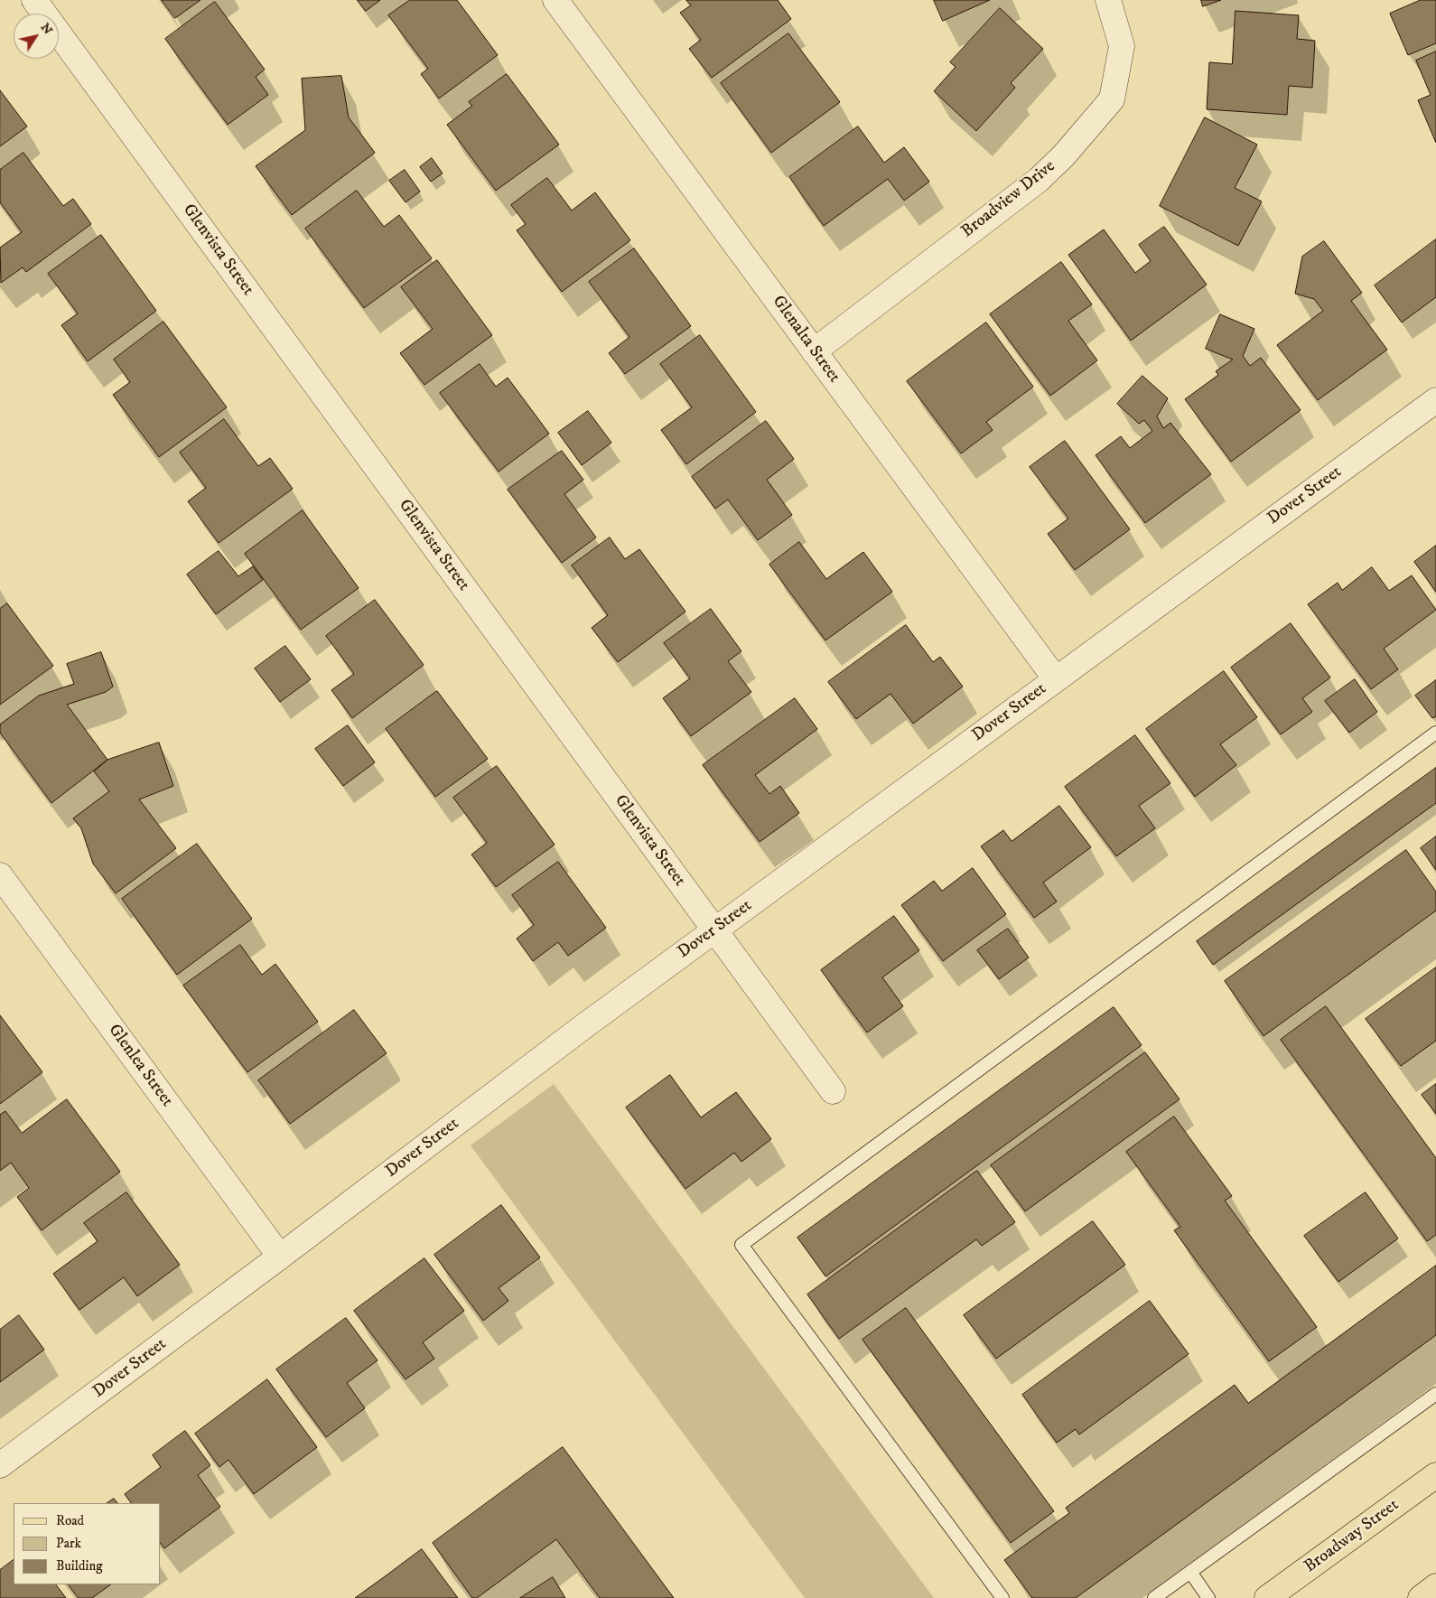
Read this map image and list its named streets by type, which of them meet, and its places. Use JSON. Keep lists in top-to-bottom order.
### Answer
{
  "streets": {
    "main road": ["Broadway Street"],
    "street": [
      "Broadview Drive",
      "Glenvista Street",
      "Glenalta Street",
      "Dover Street",
      "Glenlea Street"
    ]
  },
  "crossings": [
    ["Broadview Drive", "Glenalta Street"],
    ["Glenvista Street", "Dover Street"],
    ["Glenalta Street", "Dover Street"],
    ["Dover Street", "Glenlea Street"]
  ],
  "legend": ["Road", "Park", "Building"],
  "north": "top right"
}
